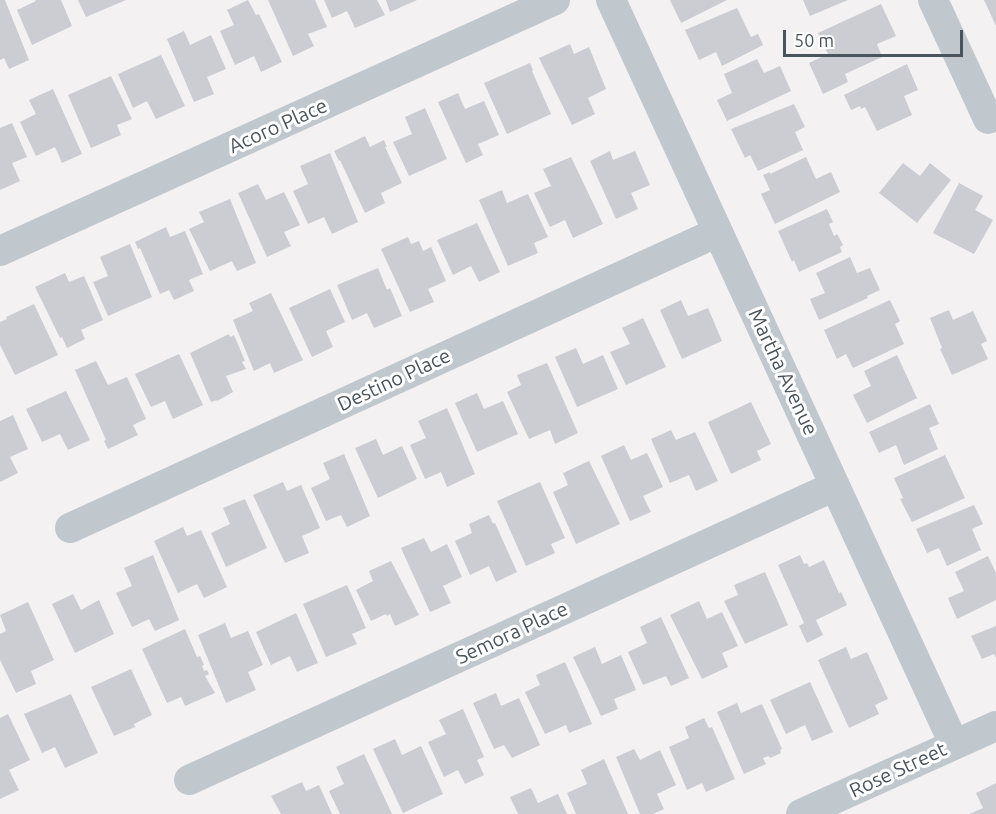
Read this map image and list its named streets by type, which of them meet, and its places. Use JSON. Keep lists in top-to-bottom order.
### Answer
{
  "streets": {
    "street": [
      "Acoro Place",
      "Martha Avenue",
      "Destino Place",
      "Semora Place",
      "Rose Street"
    ]
  },
  "crossings": [
    ["Martha Avenue", "Destino Place"],
    ["Martha Avenue", "Semora Place"],
    ["Martha Avenue", "Rose Street"]
  ],
  "scale_bar": "50 m"
}
